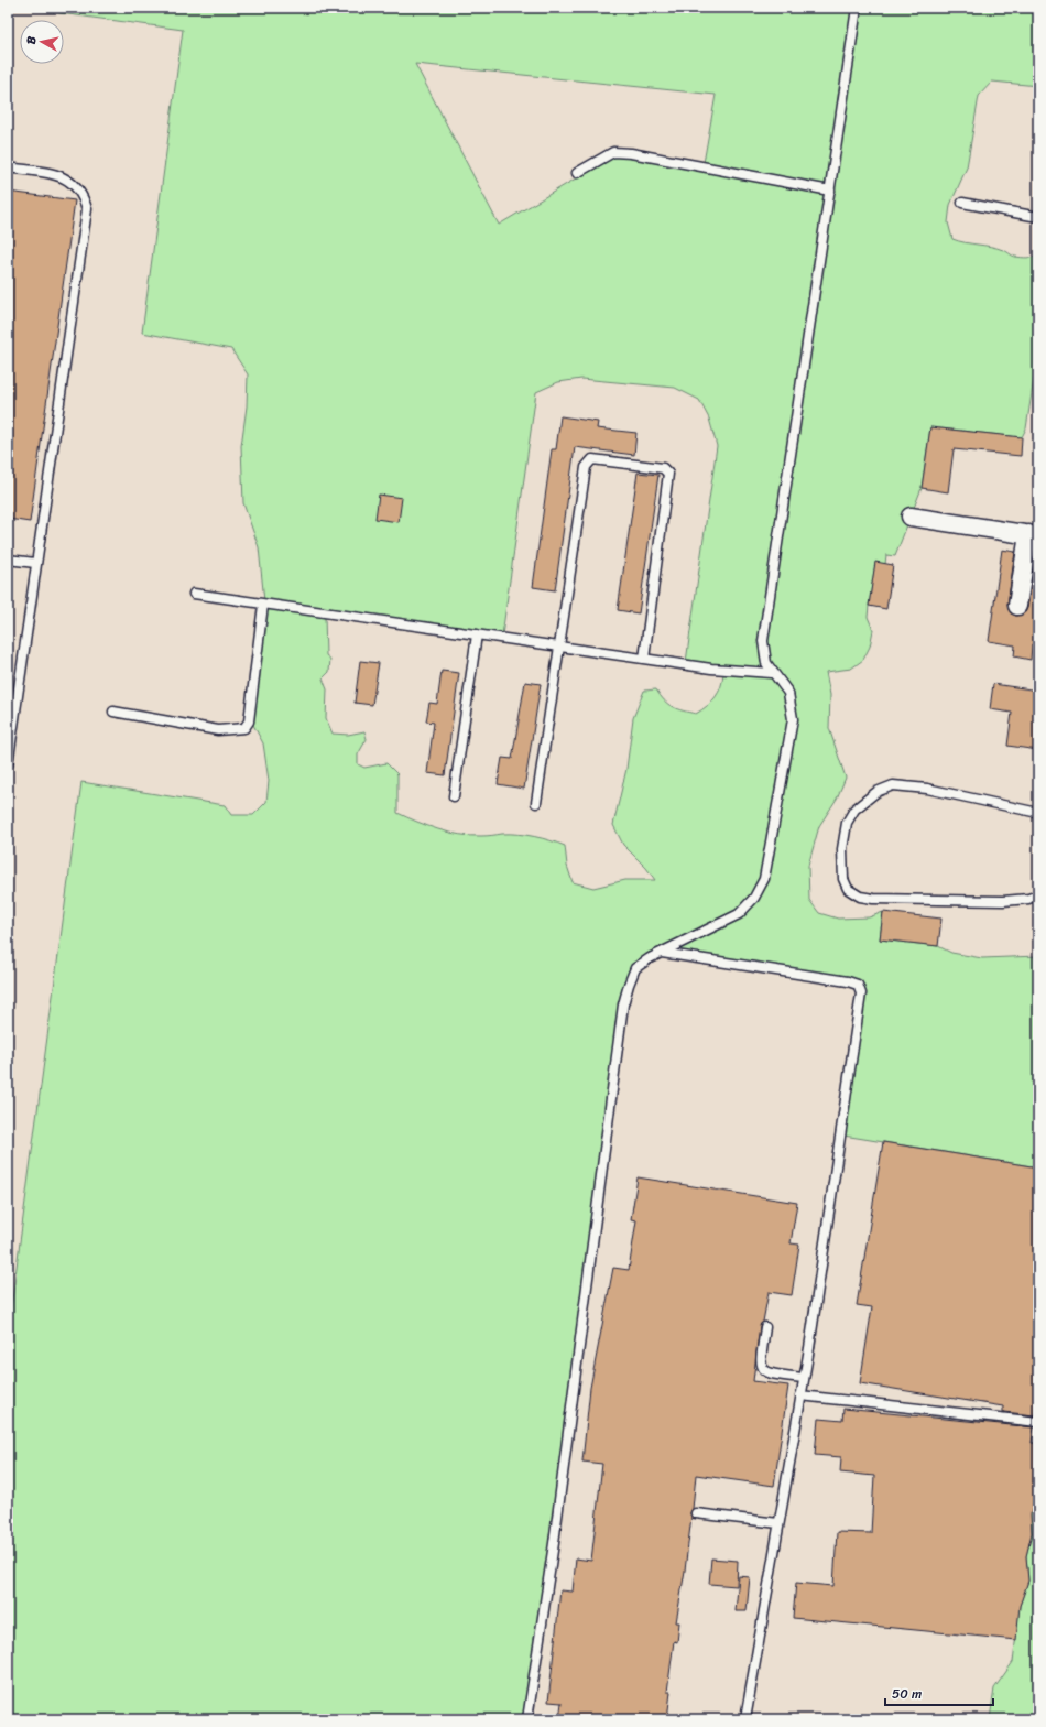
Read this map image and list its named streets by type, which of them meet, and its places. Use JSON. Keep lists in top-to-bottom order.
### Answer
{
  "scale_bar": "50 m",
  "north": "left"
}
